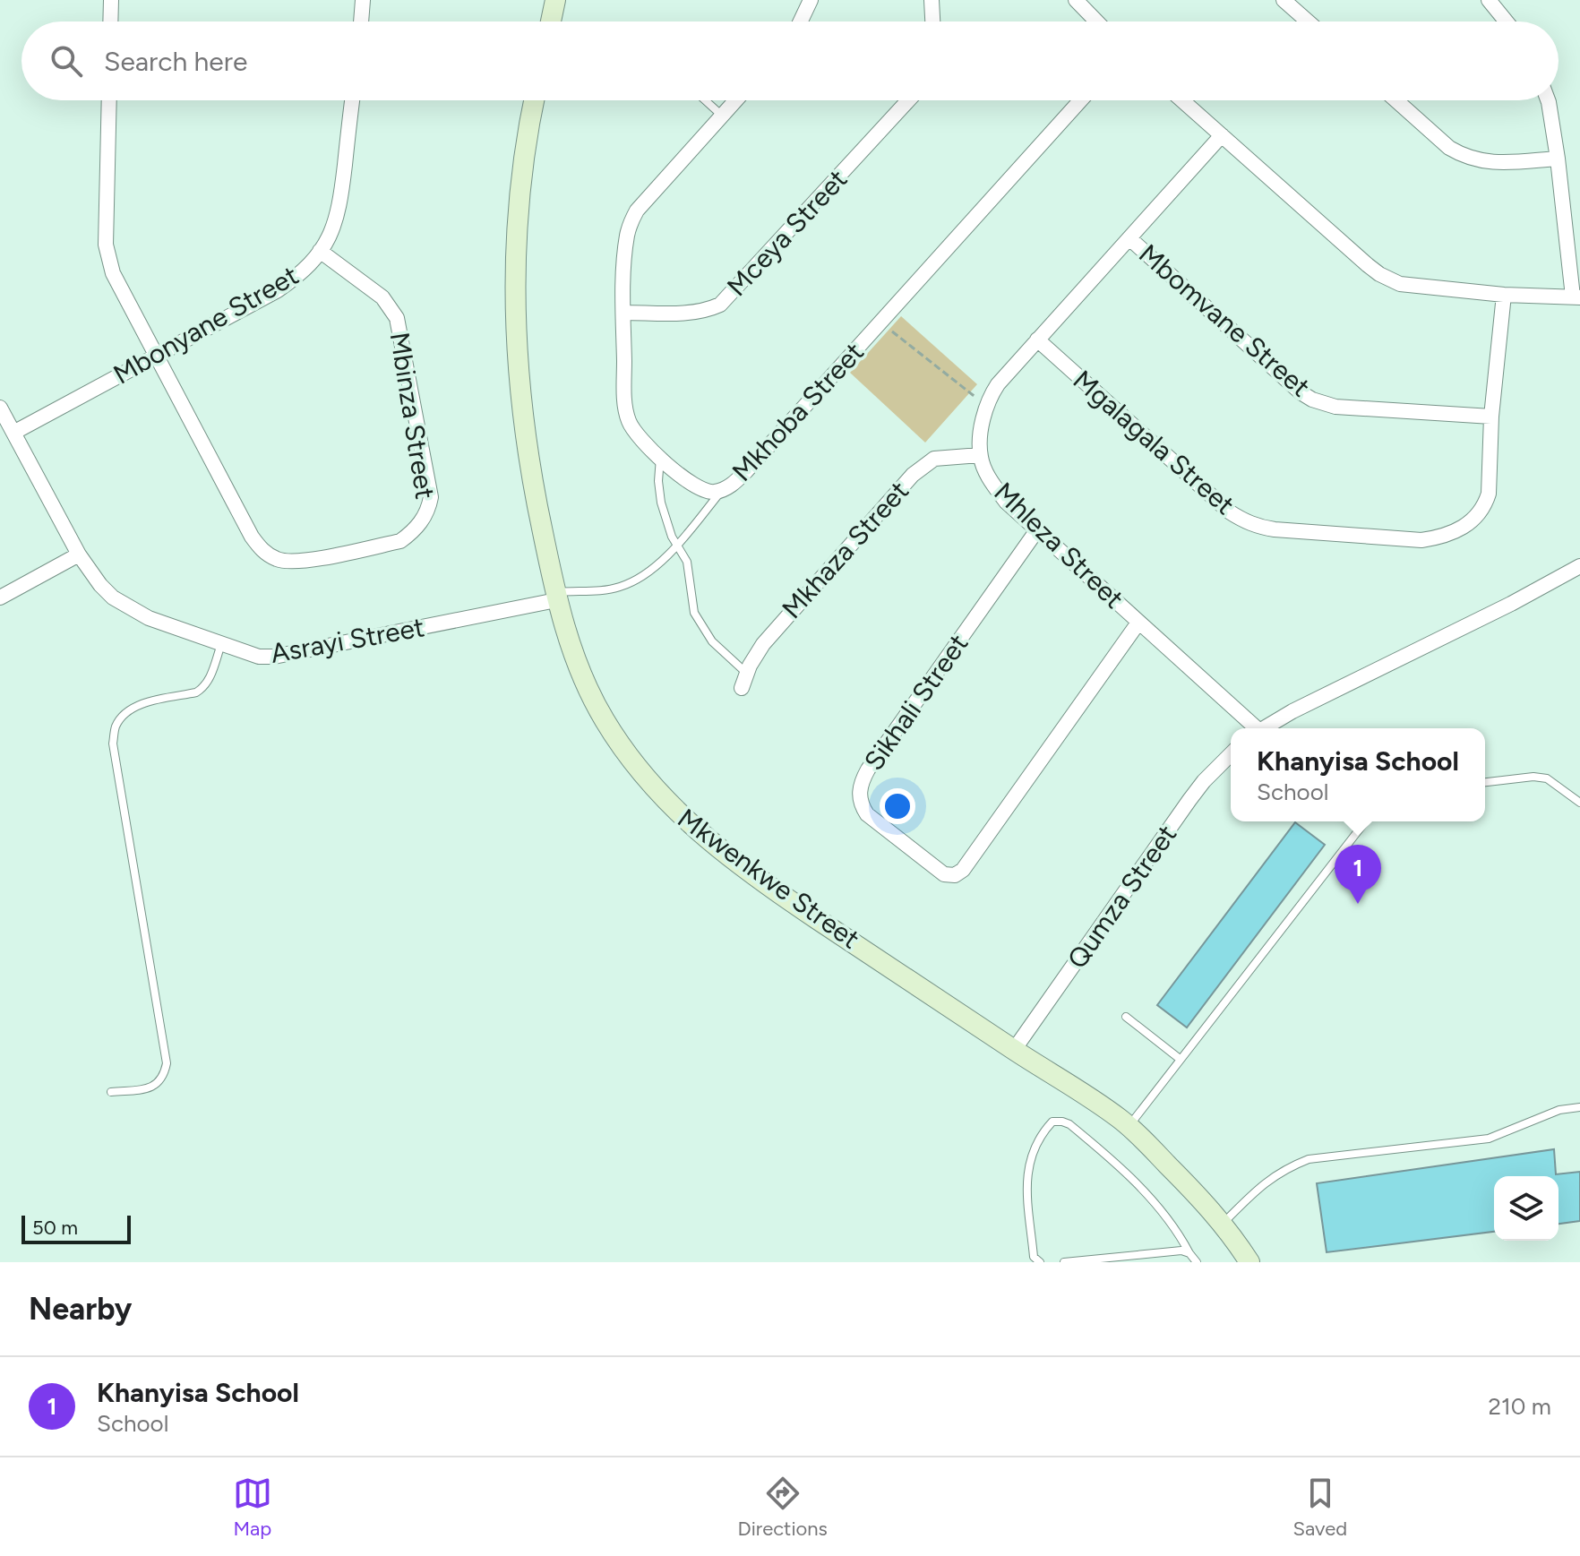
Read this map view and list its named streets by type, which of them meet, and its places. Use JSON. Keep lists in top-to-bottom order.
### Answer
{
  "streets": {
    "street": [
      "Mceya Street",
      "Mbomvane Street",
      "Mbonyane Street",
      "Mkhoba Street",
      "Mbinza Street",
      "Mgalagala Street",
      "Mhleza Street",
      "Mkhaza Street",
      "Asrayi Street",
      "Sikhali Street",
      "Mkwenkwe Street",
      "Qumza Street"
    ]
  },
  "crossings": [
    ["Mceya Street", "Mkhoba Street"],
    ["Mbomvane Street", "Mgalagala Street"],
    ["Mbomvane Street", "Mhleza Street"],
    ["Mbonyane Street", "Mbinza Street"],
    ["Mbonyane Street", "Asrayi Street"],
    ["Mgalagala Street", "Mhleza Street"],
    ["Mhleza Street", "Mkhaza Street"],
    ["Mhleza Street", "Sikhali Street"],
    ["Asrayi Street", "Mkwenkwe Street"],
    ["Mkwenkwe Street", "Qumza Street"]
  ],
  "scale_bar": "50 m",
  "page": {
    "search": "Search here",
    "popup": ["Khanyisa School", "School"],
    "pins": "1",
    "scale": "50 m",
    "heading": "Nearby",
    "list": [
      {
        "mark": "1",
        "name": "Khanyisa School",
        "note": "School",
        "value": "210 m"
      }
    ],
    "nav": ["Map", "Directions", "Saved"]
  }
}
